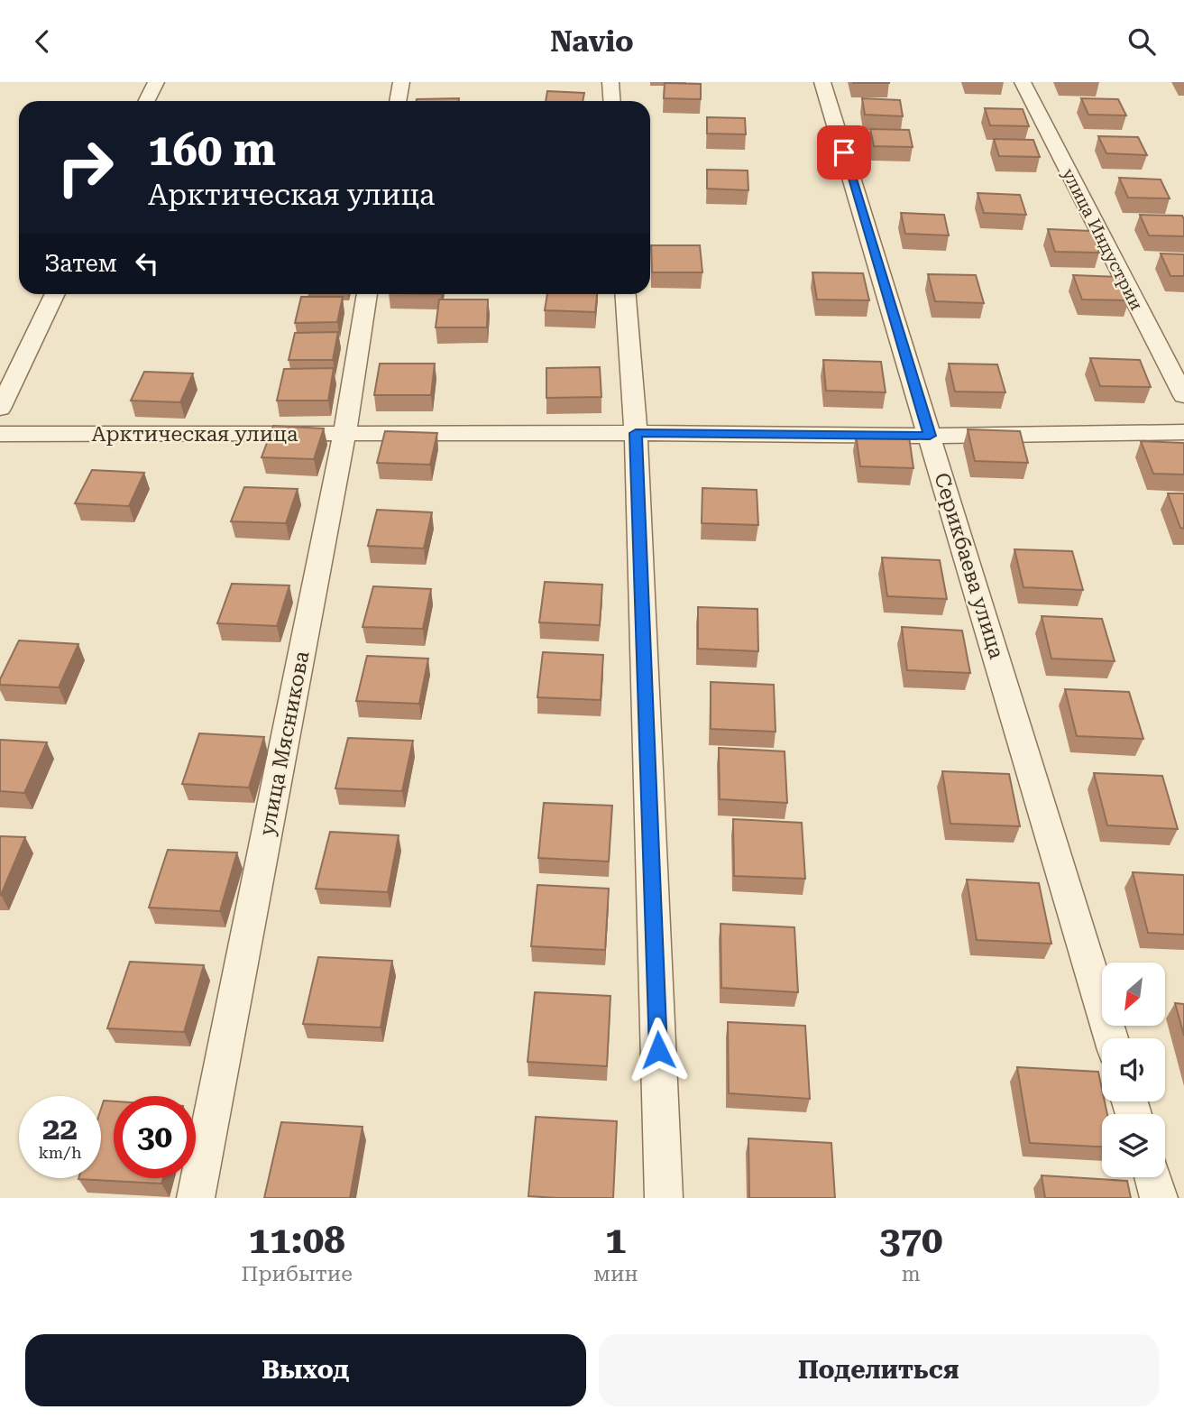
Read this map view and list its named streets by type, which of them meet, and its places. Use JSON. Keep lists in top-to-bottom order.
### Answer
{
  "streets": {
    "street": [
      "улица Индустрии",
      "Арктическая улица",
      "Серикбаева улица",
      "улица Мясникова"
    ]
  },
  "crossings": [
    ["Арктическая улица", "Серикбаева улица"],
    ["Арктическая улица", "улица Мясникова"]
  ],
  "north": "bottom left",
  "page": {
    "header": "Navio",
    "turn": ["160 m", "Арктическая улица"],
    "then": "Затем",
    "speed": "22 km/h",
    "limit": "30",
    "eta": [
      "11:08",
      "Прибытие",
      "1",
      "мин",
      "370",
      "m"
    ],
    "buttons": ["Выход", "Поделиться"]
  }
}
